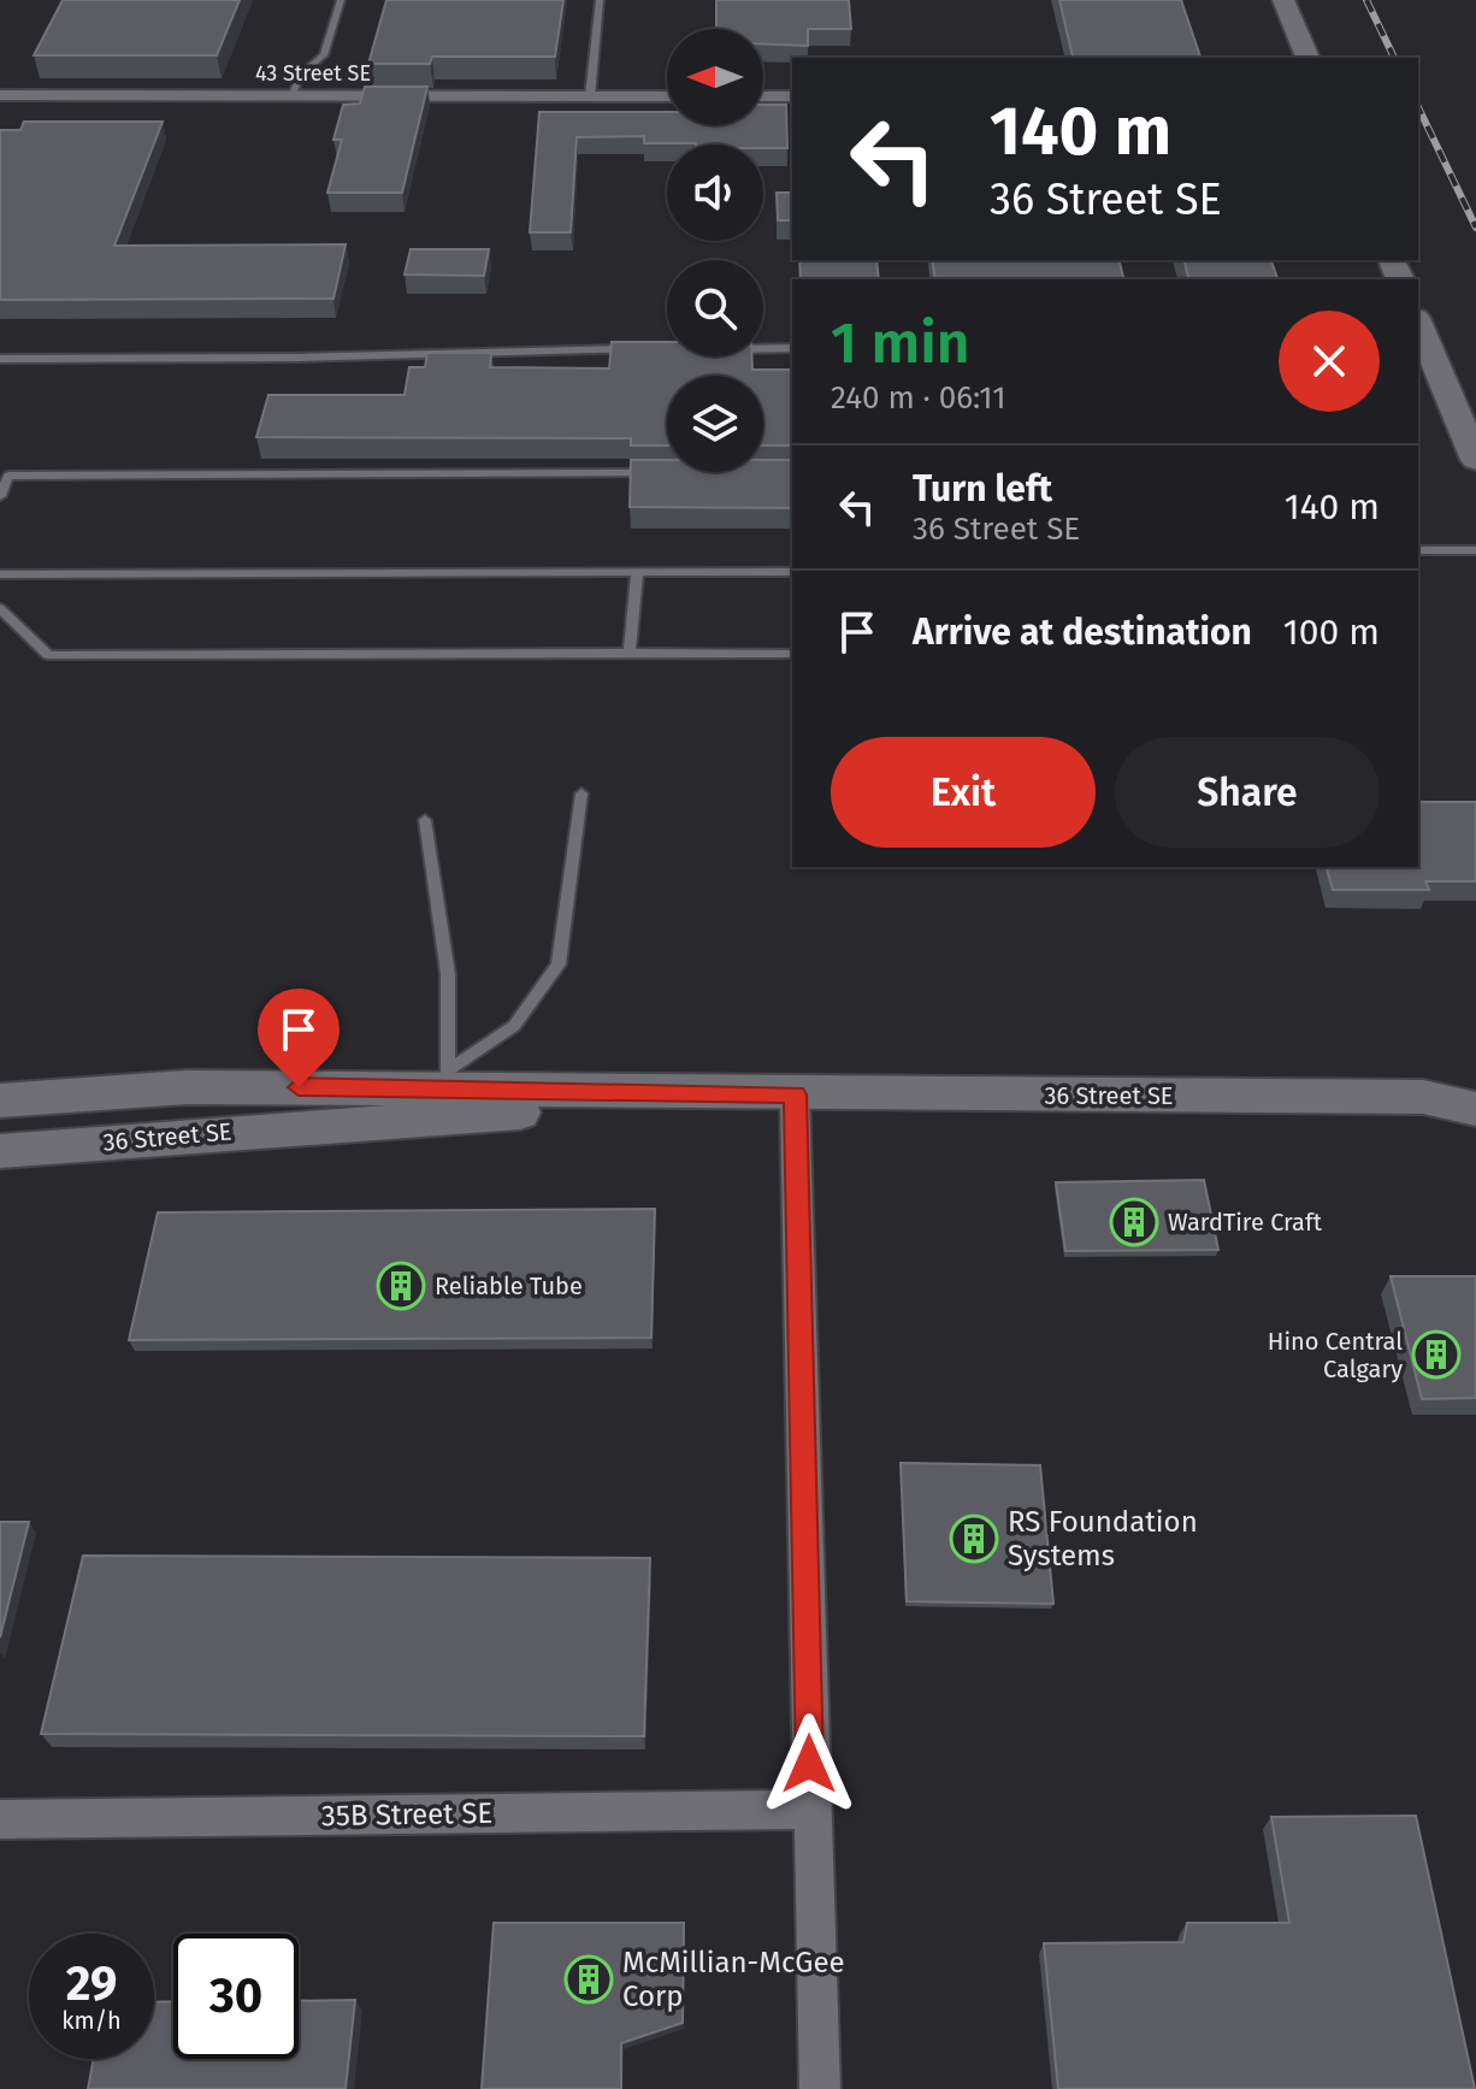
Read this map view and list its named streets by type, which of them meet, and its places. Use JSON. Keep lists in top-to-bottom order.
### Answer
{
  "streets": {
    "street": ["43 Street SE", "36 Street SE", "35B Street SE"]
  },
  "places": {
    "building": [
      "WardTire Craft",
      "Reliable Tube",
      "Hino Central Calgary",
      "RS Foundation Systems",
      "McMillian-McGee Corp"
    ]
  },
  "north": "left",
  "page": {
    "turn": ["140 m", "36 Street SE"],
    "heading": ["1 min", "240 m · 06:11"],
    "list": [
      {
        "name": "Turn left",
        "note": "36 Street SE",
        "value": "140 m"
      },
      {
        "name": "Arrive at destination",
        "value": "100 m"
      }
    ],
    "buttons": ["Exit", "Share"],
    "speed": "29 km/h",
    "limit": "30"
  }
}
